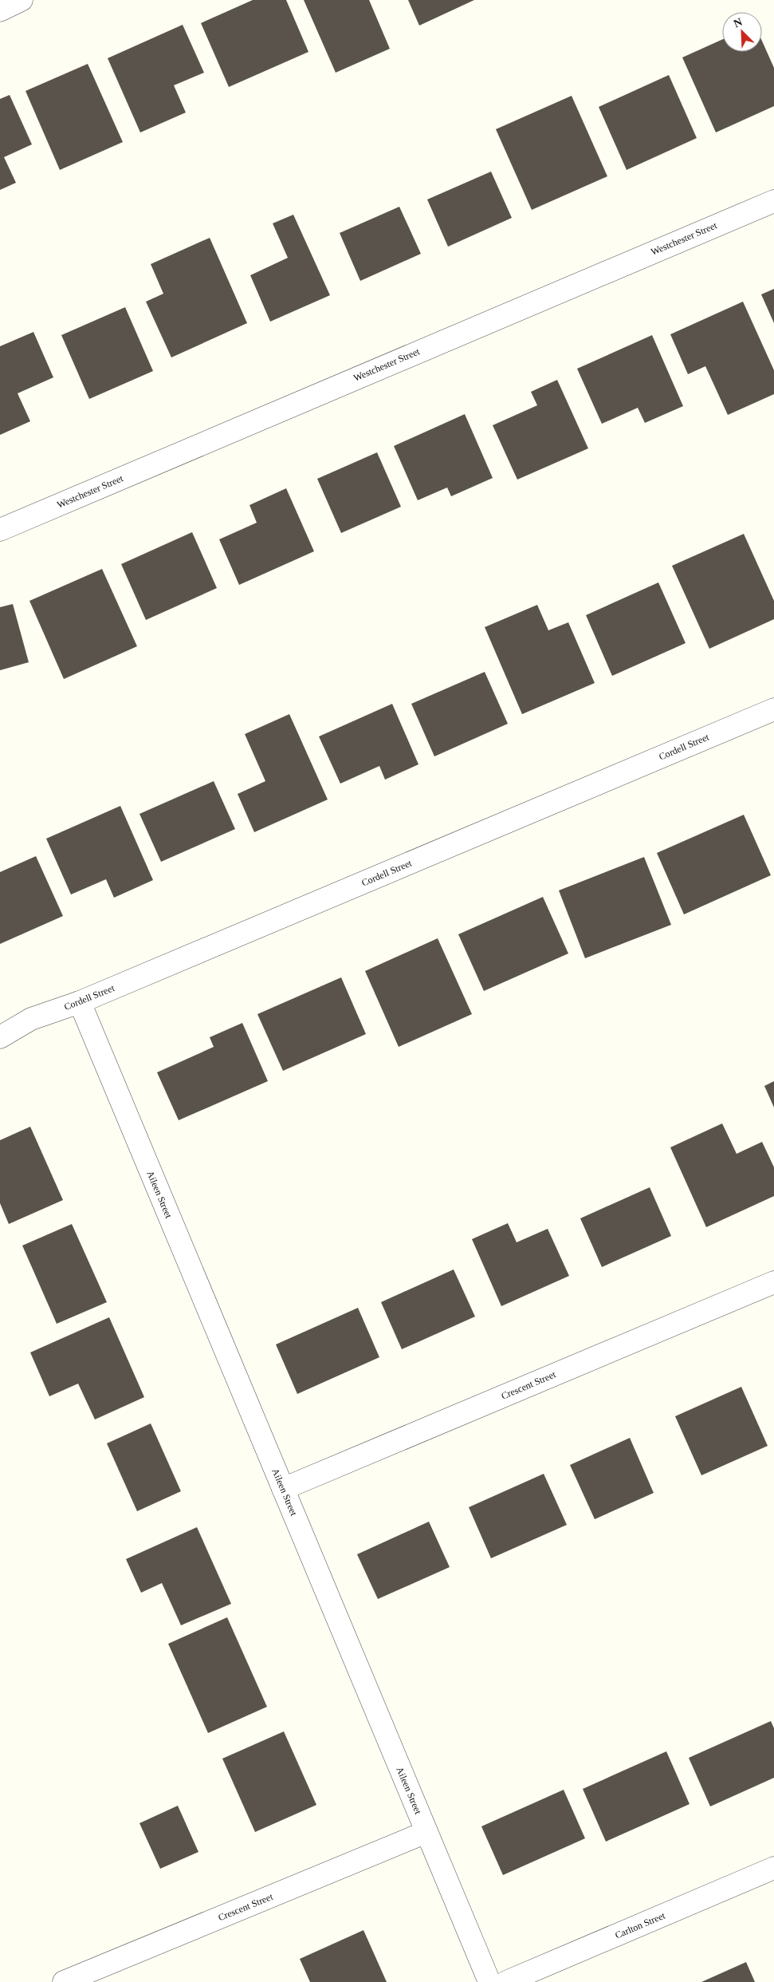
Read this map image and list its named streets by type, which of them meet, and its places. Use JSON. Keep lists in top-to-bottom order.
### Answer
{
  "streets": {
    "street": [
      "Westchester Street",
      "Cordell Street",
      "Aileen Street",
      "Crescent Street",
      "Carlton Street"
    ]
  },
  "crossings": [
    ["Cordell Street", "Aileen Street"],
    ["Aileen Street", "Crescent Street"]
  ],
  "north": "top left"
}
